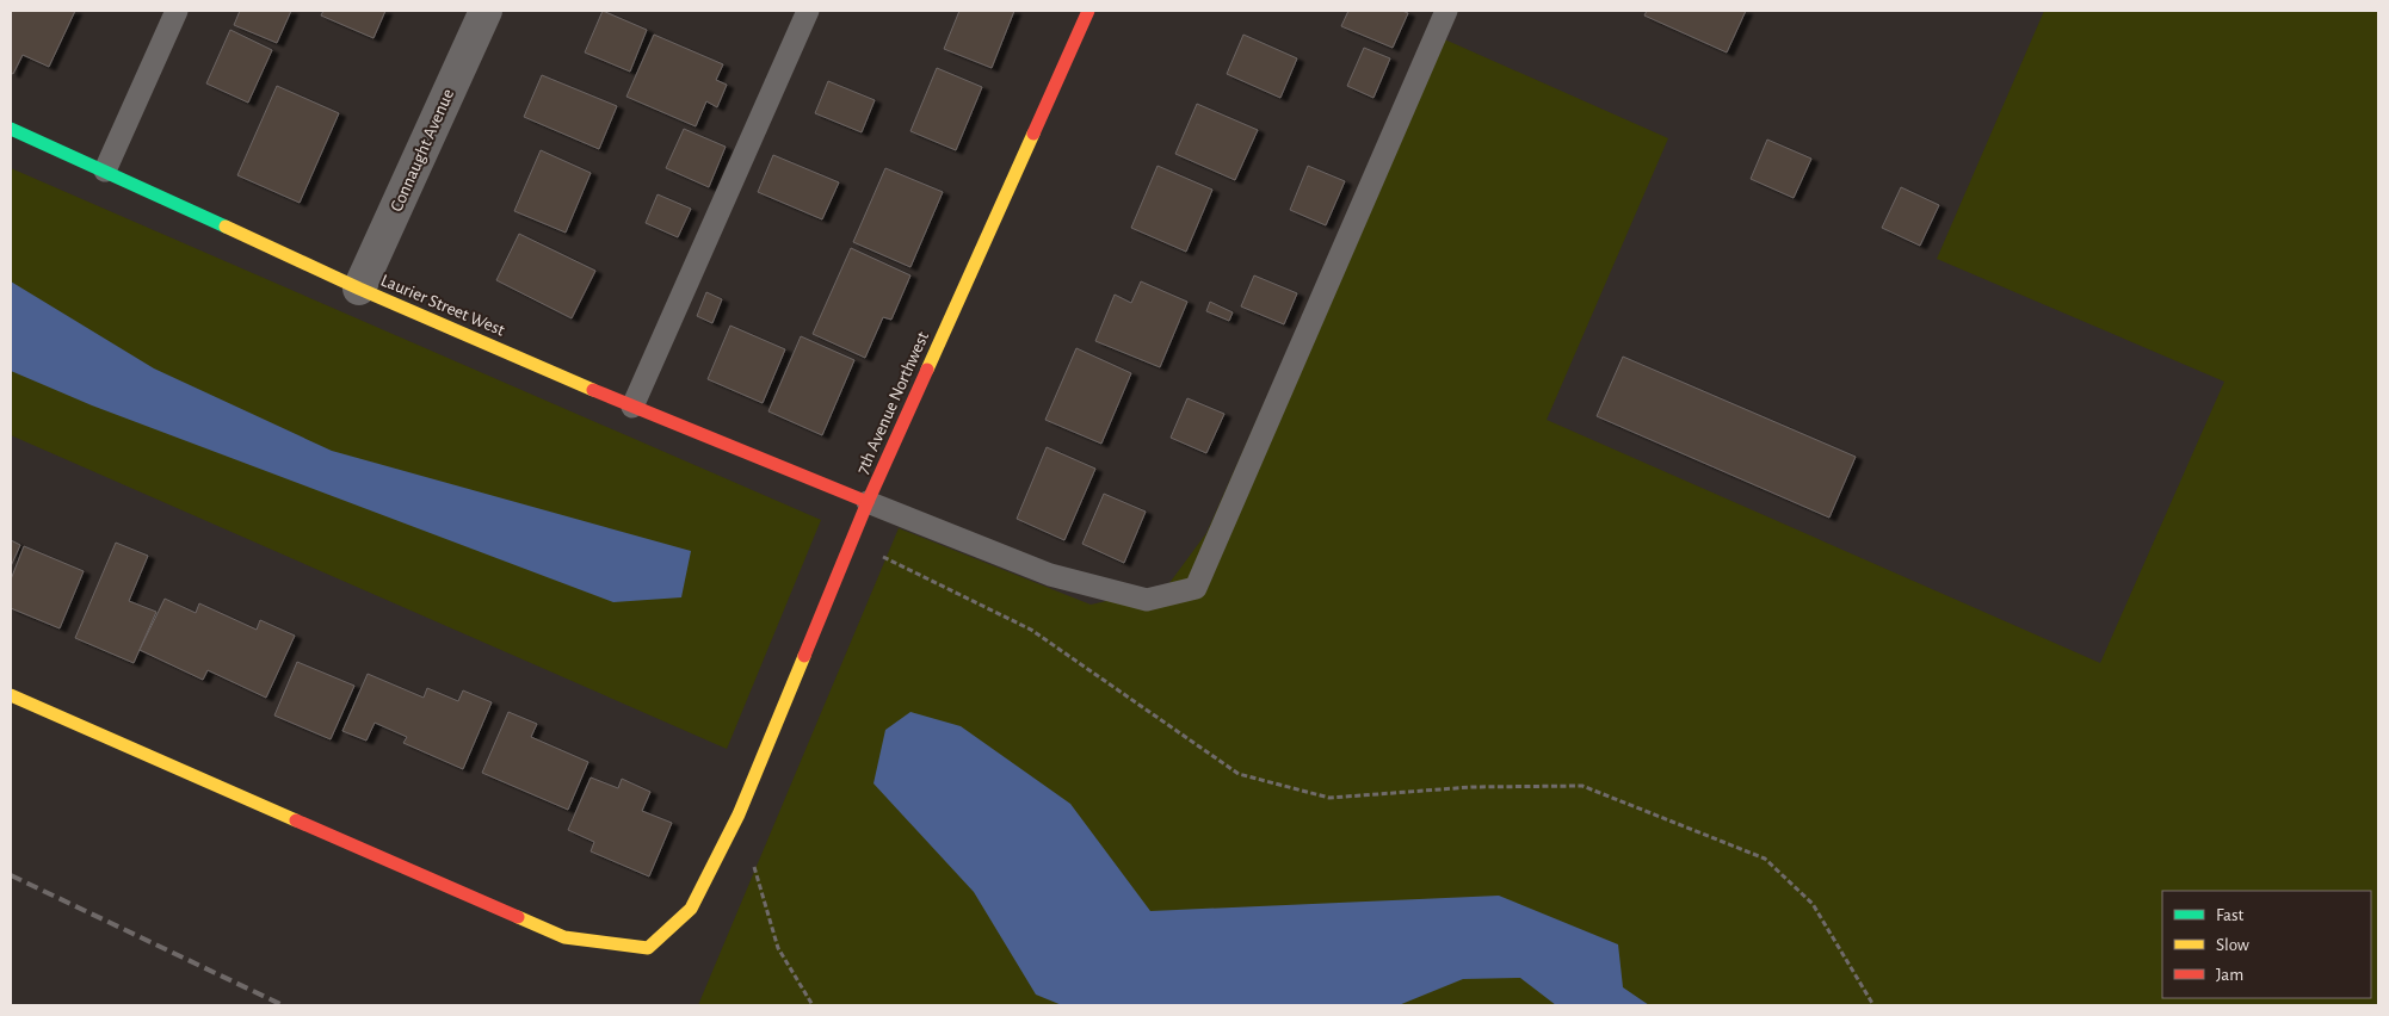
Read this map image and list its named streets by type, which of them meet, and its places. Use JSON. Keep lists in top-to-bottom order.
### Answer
{
  "streets": {
    "street": ["Connaught Avenue", "Laurier Street West", "7th Avenue Northwest"]
  },
  "crossings": [
    ["Connaught Avenue", "Laurier Street West"],
    ["Laurier Street West", "7th Avenue Northwest"]
  ],
  "legend": ["Fast", "Slow", "Jam"]
}
